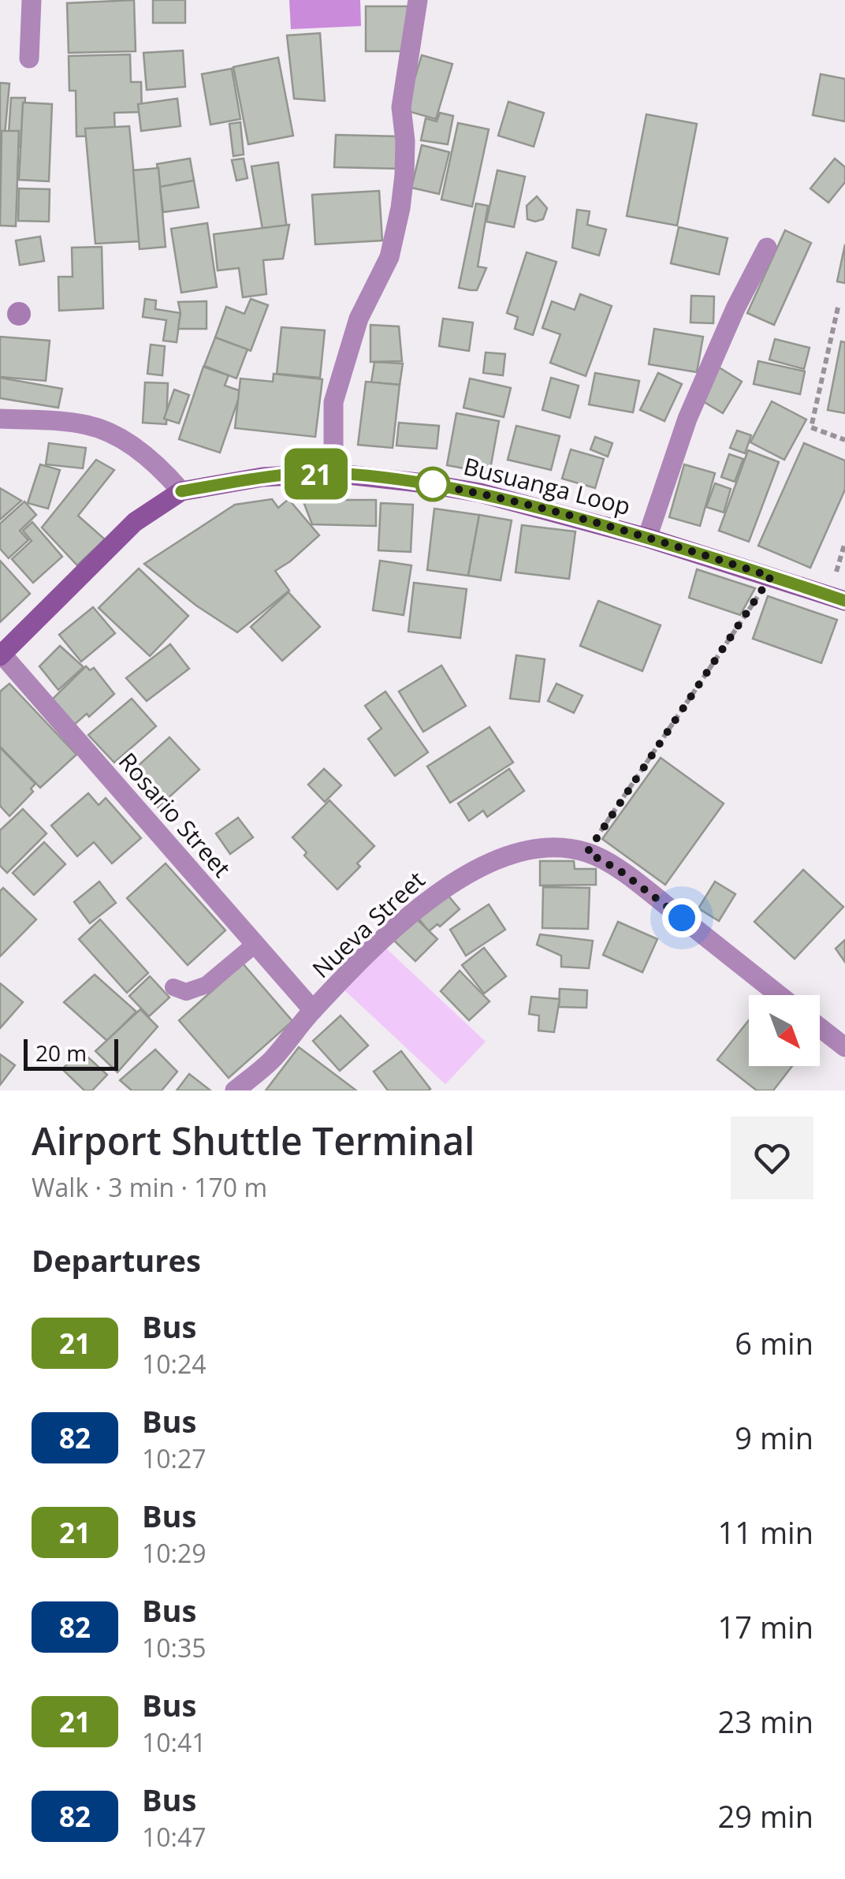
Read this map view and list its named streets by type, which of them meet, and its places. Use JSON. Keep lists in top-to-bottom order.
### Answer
{
  "streets": {
    "main road": ["Busuanga Loop"],
    "street": ["Rosario Street", "Nueva Street"]
  },
  "crossings": [
    ["Rosario Street", "Nueva Street"]
  ],
  "lines": ["bus line 21"],
  "scale_bar": "20 m",
  "north": "bottom right",
  "page": {
    "on_map": "21",
    "scale": "20 m",
    "heading": [
      ["Airport Shuttle Terminal", "Walk · 3 min · 170 m"],
      "Departures"
    ],
    "list": [
      {
        "mark": "21",
        "name": "Bus",
        "note": "10:24",
        "value": "6 min"
      },
      {
        "mark": "82",
        "name": "Bus",
        "note": "10:27",
        "value": "9 min"
      },
      {
        "mark": "21",
        "name": "Bus",
        "note": "10:29",
        "value": "11 min"
      },
      {
        "mark": "82",
        "name": "Bus",
        "note": "10:35",
        "value": "17 min"
      },
      {
        "mark": "21",
        "name": "Bus",
        "note": "10:41",
        "value": "23 min"
      },
      {
        "mark": "82",
        "name": "Bus",
        "note": "10:47",
        "value": "29 min"
      }
    ]
  }
}
